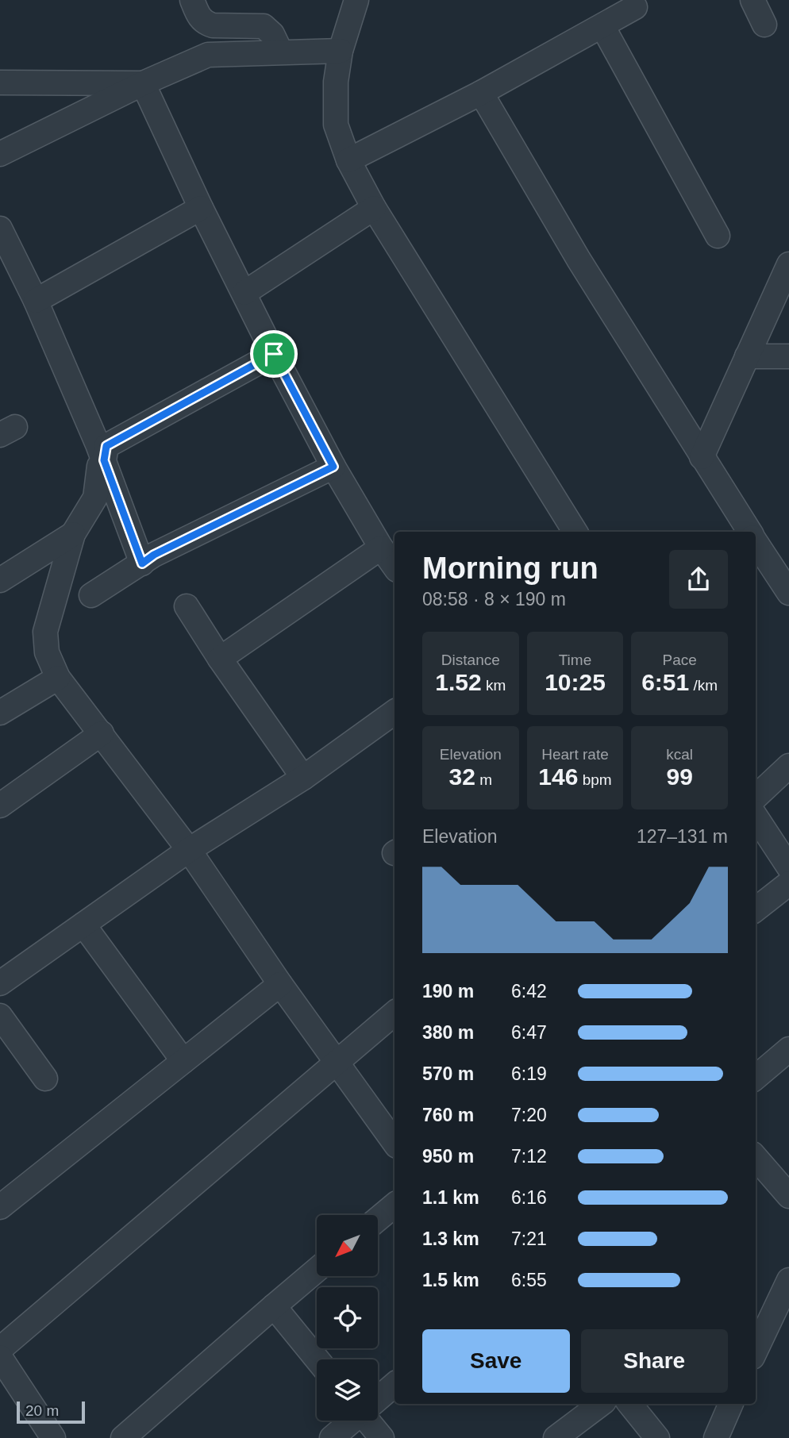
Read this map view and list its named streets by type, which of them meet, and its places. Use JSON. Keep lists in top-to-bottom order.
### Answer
{
  "scale_bar": "20 m",
  "north": "bottom left",
  "page": {
    "heading": ["Morning run", "08:58 · 8 × 190 m"],
    "stats": [
      ["Distance", "1.52 km"],
      ["Time", "10:25"],
      ["Pace", "6:51 /km"],
      ["Elevation", "32 m"],
      ["Heart rate", "146 bpm"],
      ["kcal", "99"]
    ],
    "chart": ["Elevation", "127–131 m"],
    "list": [
      {
        "name": "190 m",
        "note": "6:42"
      },
      {
        "name": "380 m",
        "note": "6:47"
      },
      {
        "name": "570 m",
        "note": "6:19"
      },
      {
        "name": "760 m",
        "note": "7:20"
      },
      {
        "name": "950 m",
        "note": "7:12"
      },
      {
        "name": "1.1 km",
        "note": "6:16"
      },
      {
        "name": "1.3 km",
        "note": "7:21"
      },
      {
        "name": "1.5 km",
        "note": "6:55"
      }
    ],
    "buttons": ["Save", "Share"],
    "scale": "20 m"
  }
}
